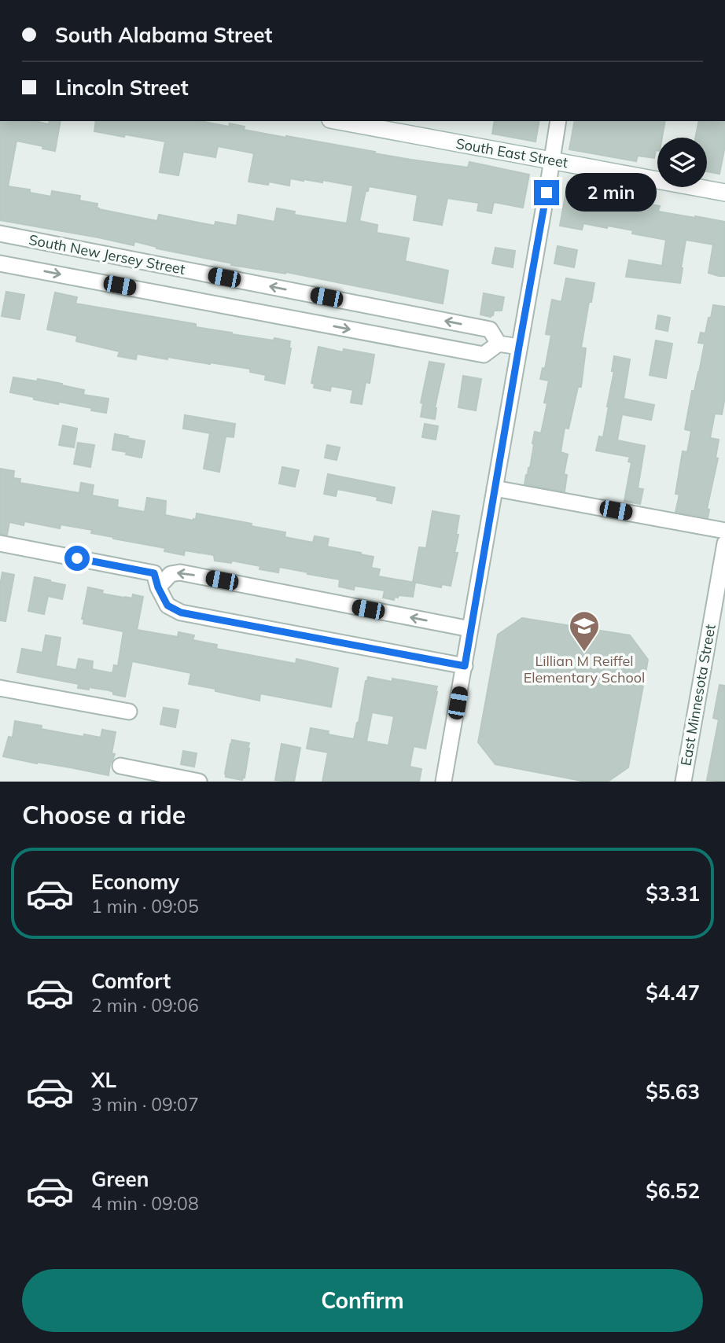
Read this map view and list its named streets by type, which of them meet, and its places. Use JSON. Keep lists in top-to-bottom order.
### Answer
{
  "streets": {
    "main road": ["South East Street"],
    "street": ["South New Jersey Street", "East Minnesota Street"]
  },
  "places": {
    "school or university": ["Lillian M Reiffel Elementary School"]
  },
  "page": {
    "banner": ["South Alabama Street", "Lincoln Street"],
    "bubble": "2 min",
    "heading": "Choose a ride",
    "list": [
      {
        "name": "Economy",
        "note": "1 min · 09:05",
        "value": "$3.31"
      },
      {
        "name": "Comfort",
        "note": "2 min · 09:06",
        "value": "$4.47"
      },
      {
        "name": "XL",
        "note": "3 min · 09:07",
        "value": "$5.63"
      },
      {
        "name": "Green",
        "note": "4 min · 09:08",
        "value": "$6.52"
      }
    ],
    "buttons": "Confirm"
  }
}
